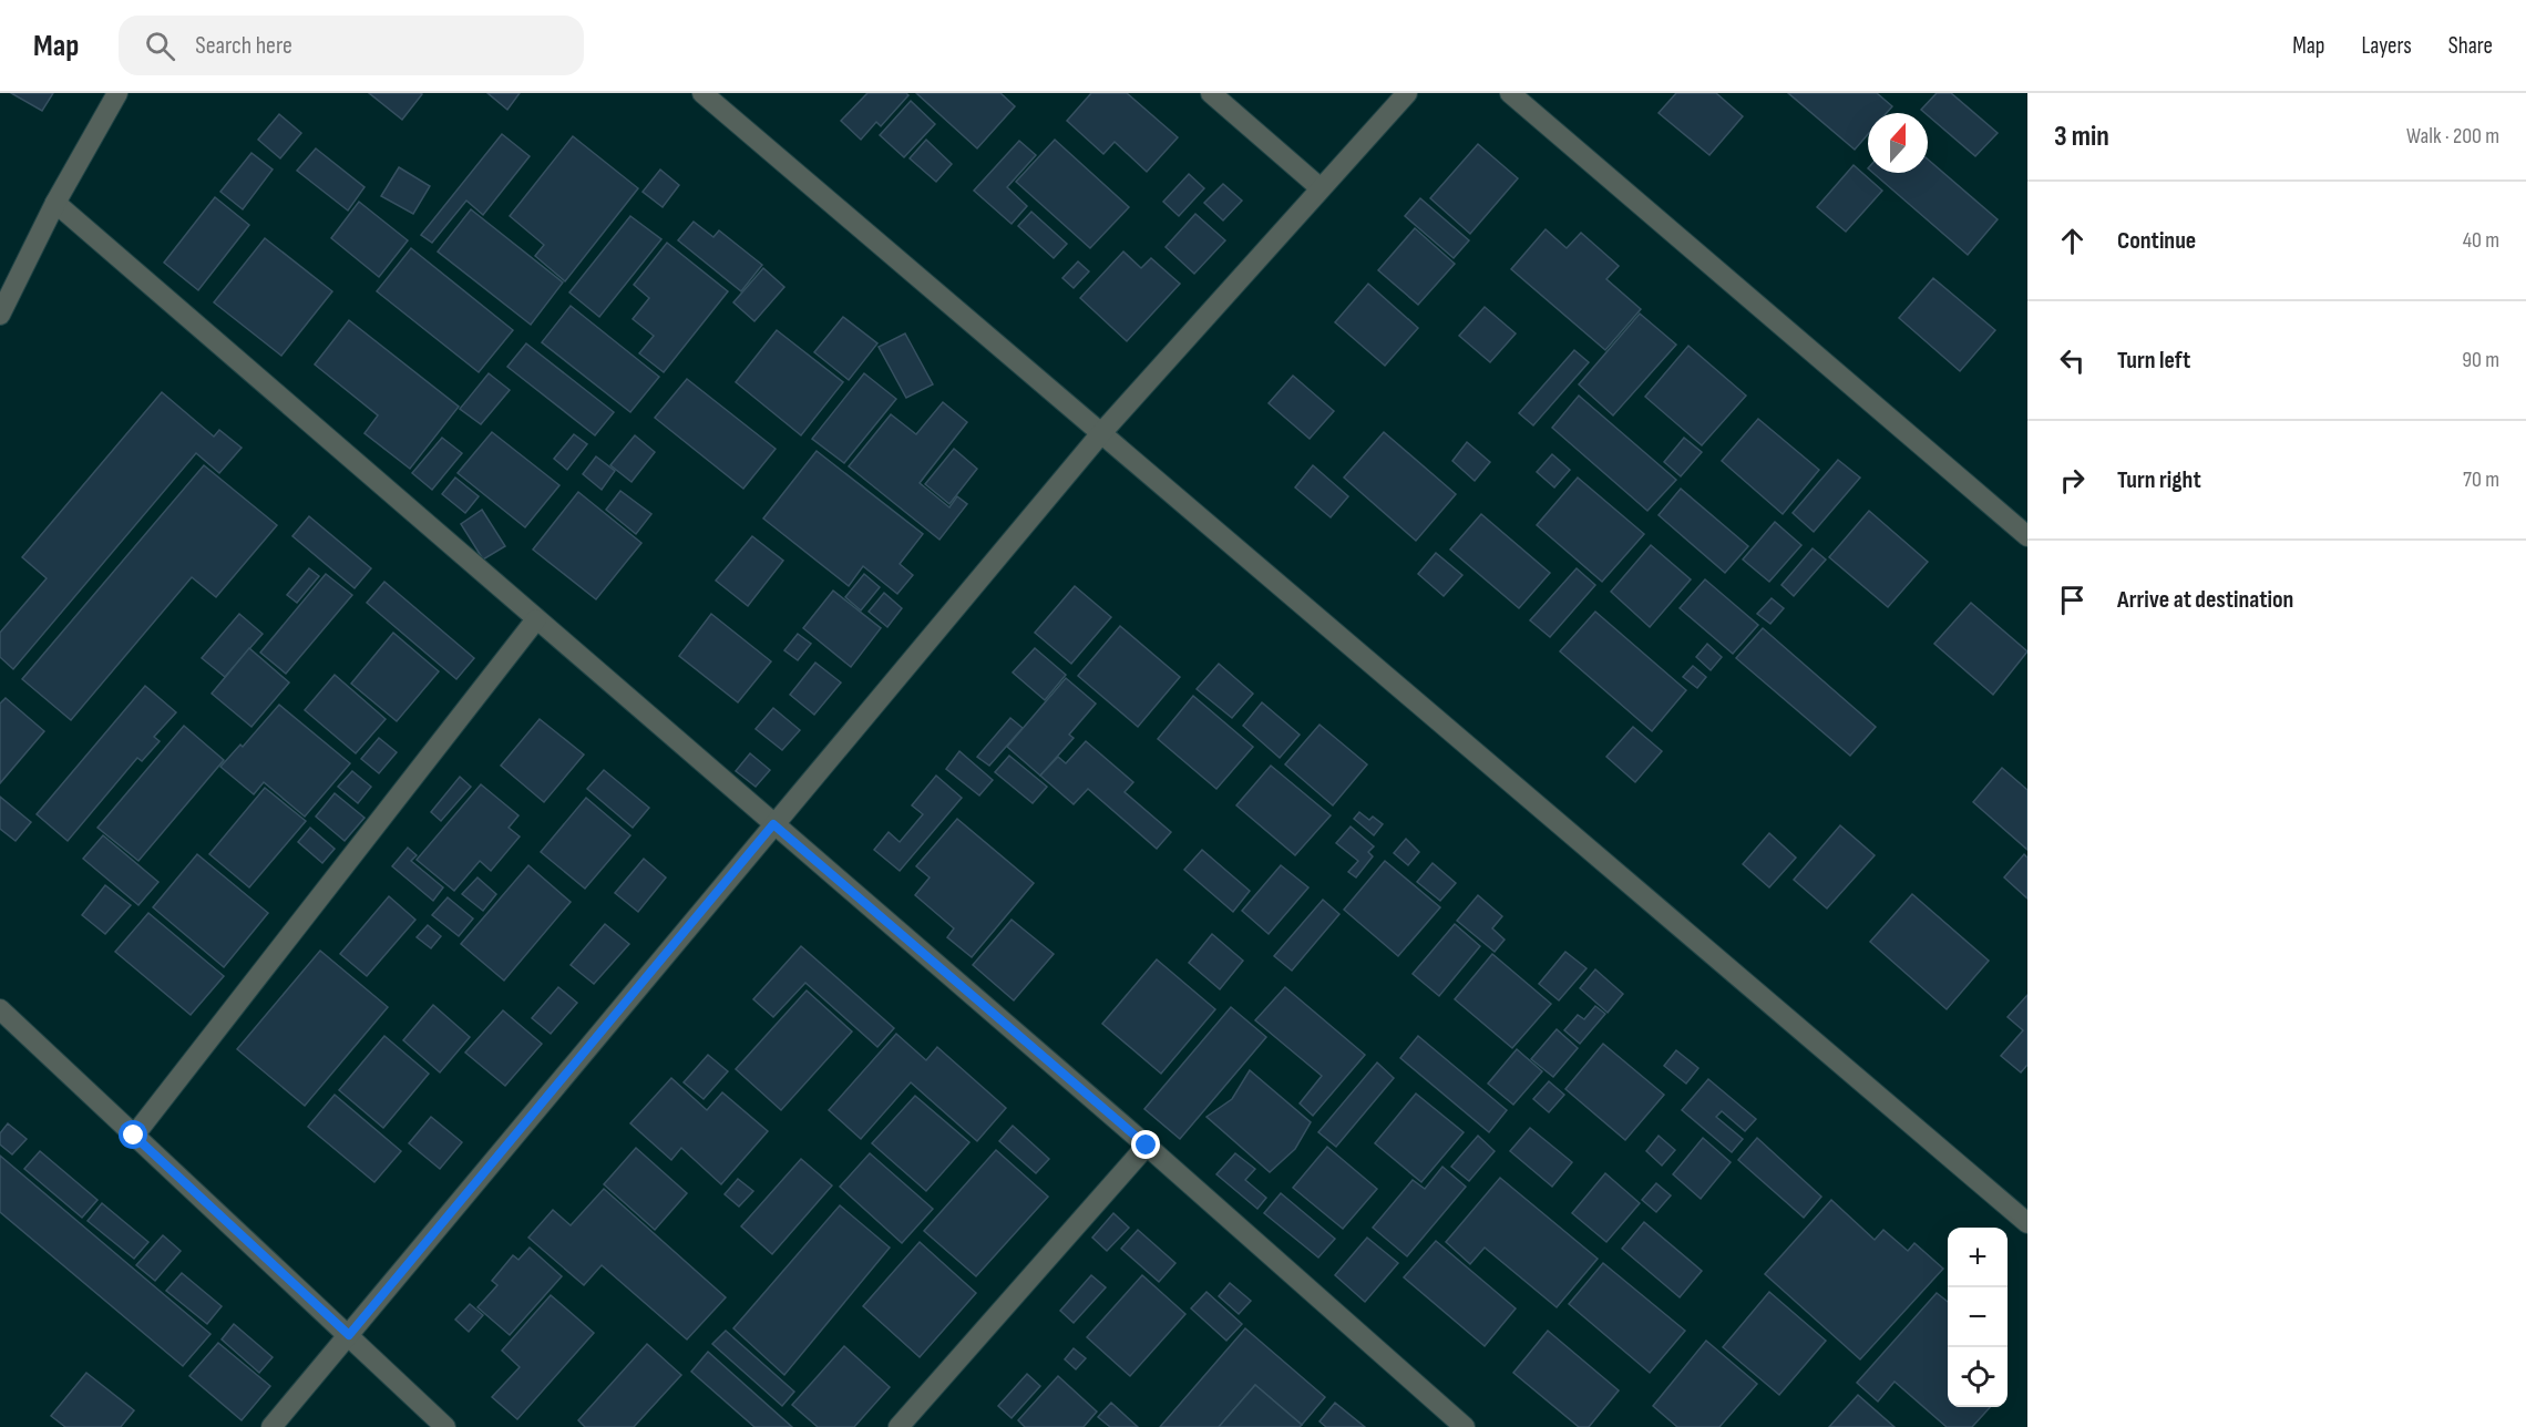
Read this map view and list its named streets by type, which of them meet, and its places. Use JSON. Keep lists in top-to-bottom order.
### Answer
{
  "north": "top",
  "page": {
    "header": "Map",
    "search": "Search here",
    "nav": ["Map", "Layers", "Share"],
    "heading": ["3 min", "Walk · 200 m"],
    "list": [
      ["Continue", "40 m"],
      ["Turn left", "90 m"],
      ["Turn right", "70 m"],
      "Arrive at destination"
    ],
    "map_buttons": ["+", "−"]
  }
}
